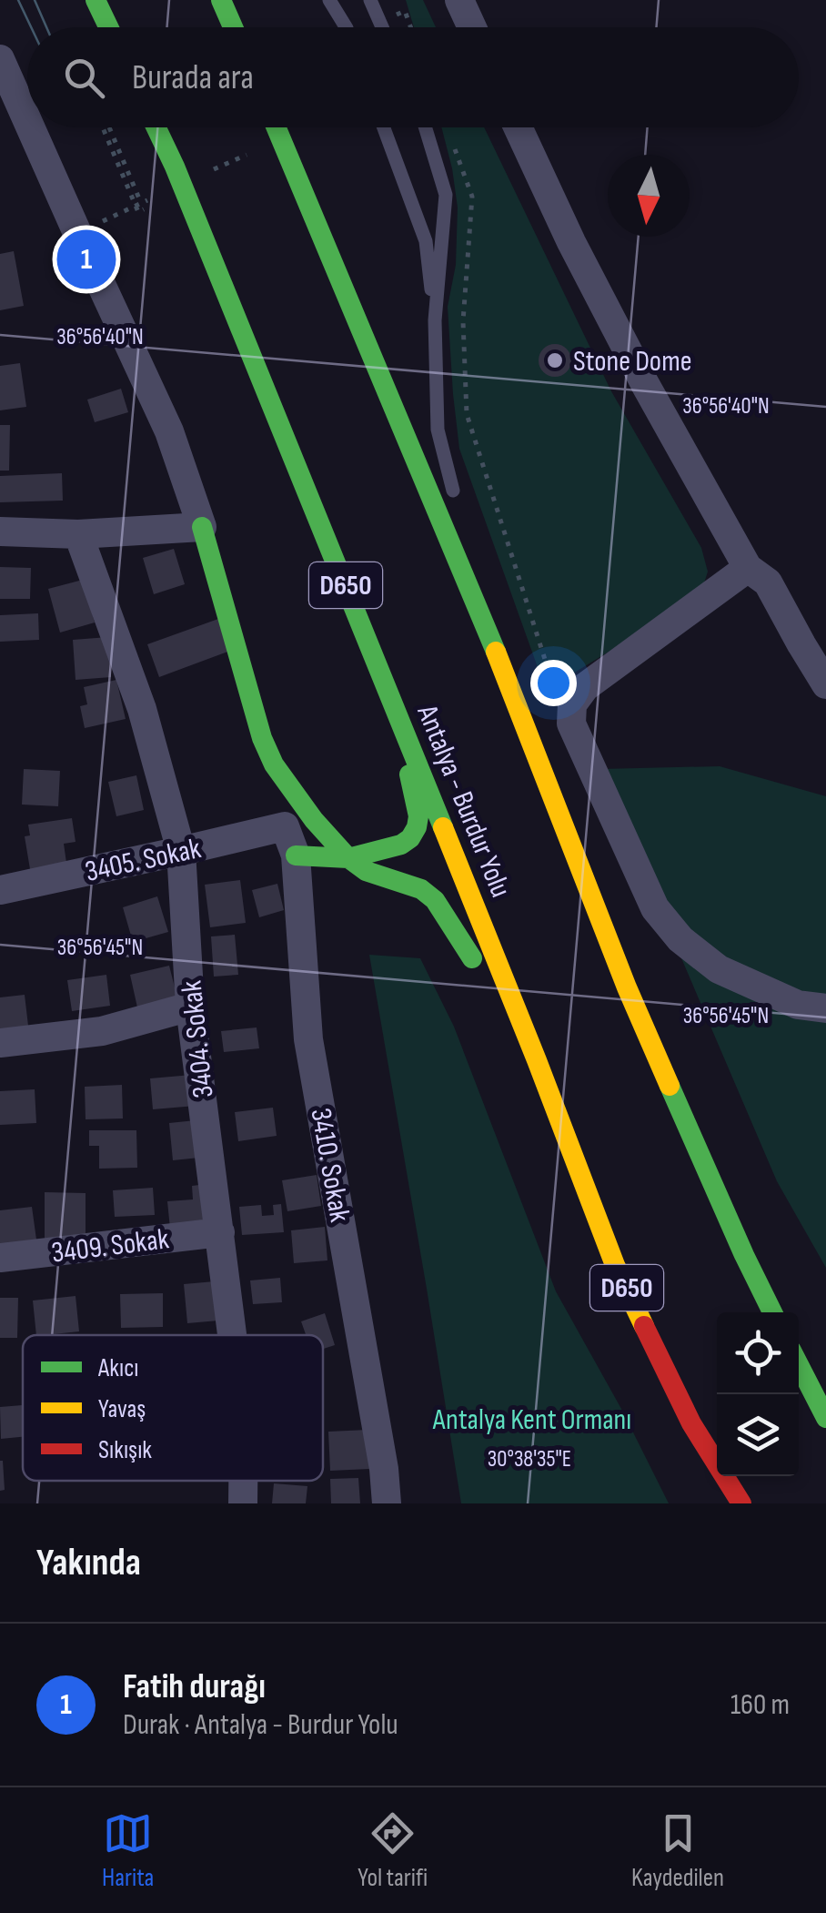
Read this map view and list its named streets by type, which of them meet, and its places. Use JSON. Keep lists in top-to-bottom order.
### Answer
{
  "streets": {
    "highway": ["D650", "Antalya - Burdur Yolu"],
    "street": [
      "3405. Sokak",
      "3404. Sokak",
      "3410. Sokak",
      "3409. Sokak"
    ]
  },
  "crossings": [
    ["3405. Sokak", "3404. Sokak"],
    ["3405. Sokak", "3410. Sokak"],
    ["3404. Sokak", "3409. Sokak"]
  ],
  "parks": ["Antalya Kent Ormanı"],
  "places": ["Stone Dome"],
  "legend": ["Akıcı", "Yavaş", "Sıkışık"],
  "north": "bottom",
  "page": {
    "search": "Burada ara",
    "pins": "1",
    "heading": "Yakında",
    "list": [
      {
        "mark": "1",
        "name": "Fatih durağı",
        "note": "Durak · Antalya - Burdur Yolu",
        "value": "160 m"
      }
    ],
    "nav": ["Harita", "Yol tarifi", "Kaydedilen"]
  },
  "coordinates": ["36°56'40\"N", "36°56'45\"N", "30°38'35\"E"]
}
